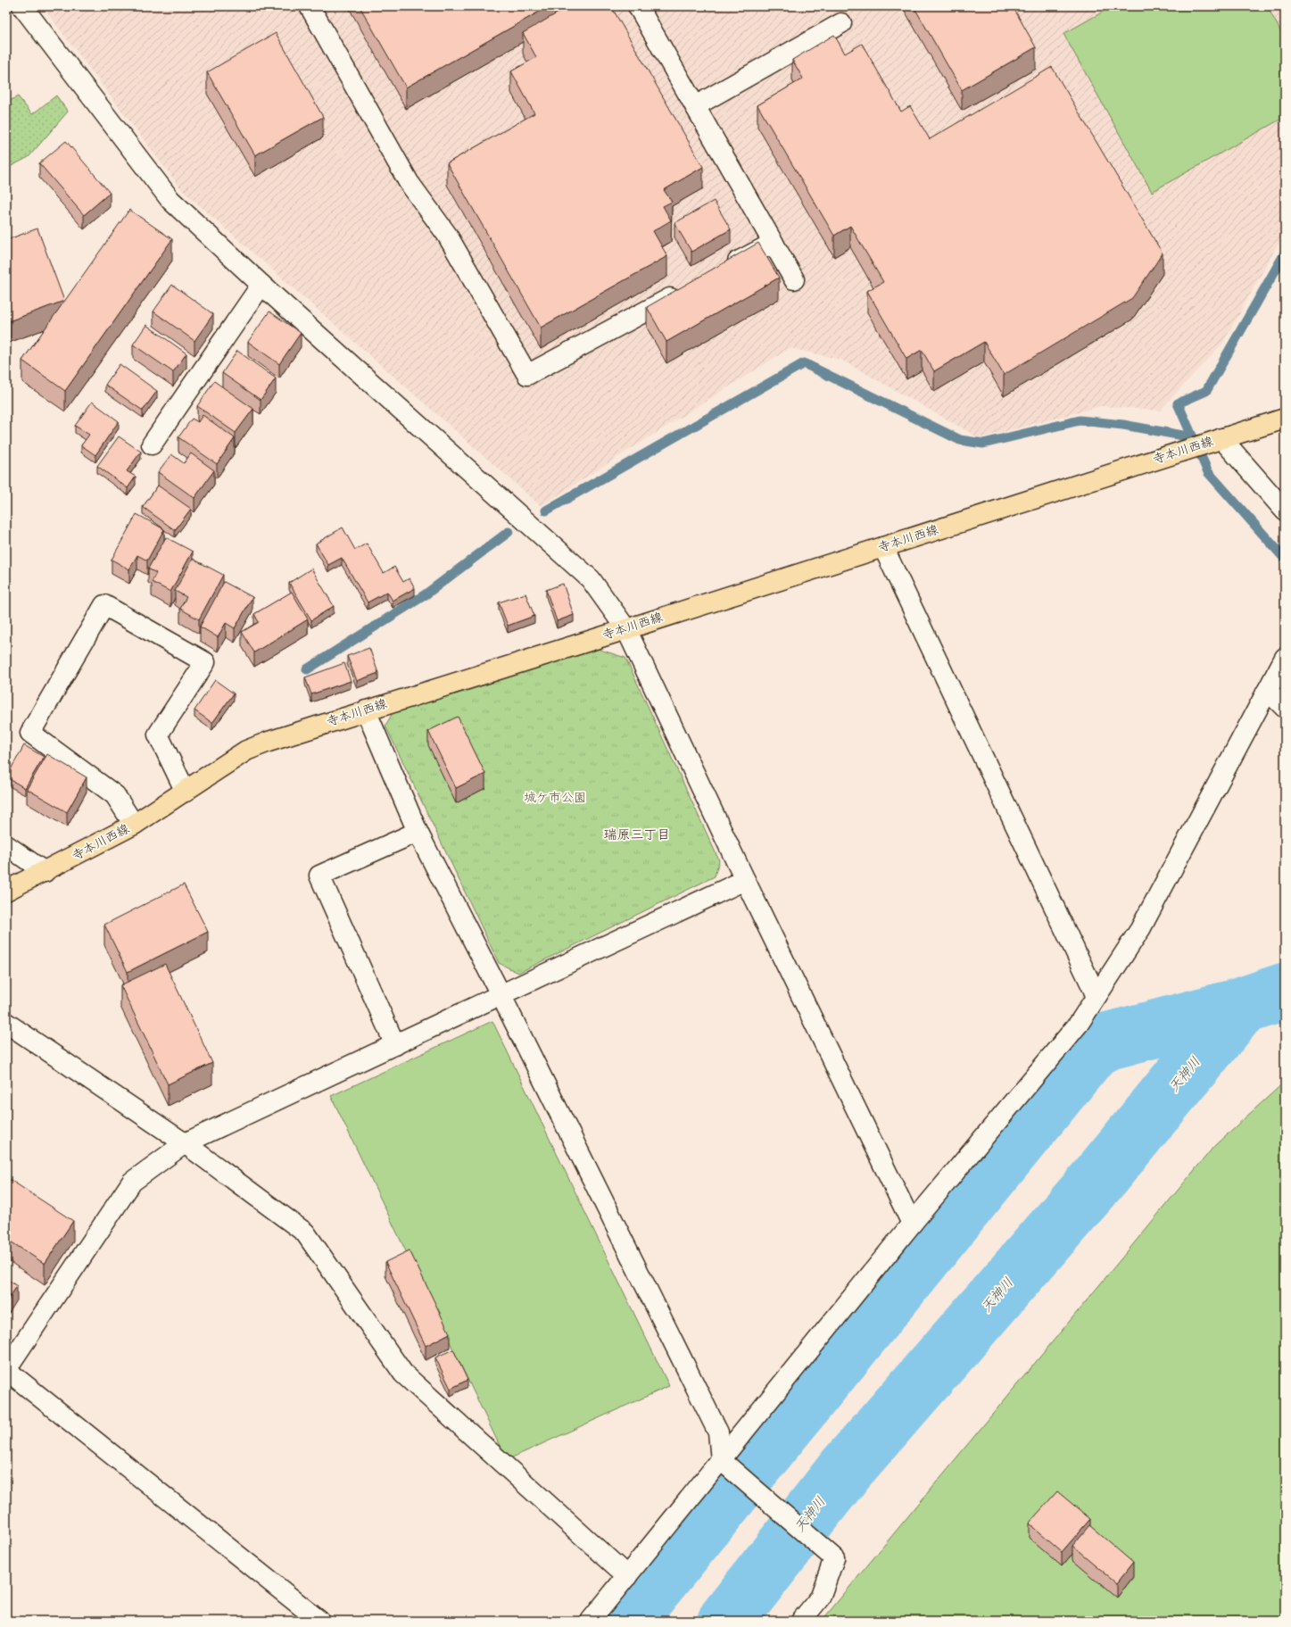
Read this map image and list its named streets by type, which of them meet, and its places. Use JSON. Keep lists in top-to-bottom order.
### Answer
{
  "streets": {
    "main road": ["寺本川西線"]
  },
  "districts": ["瑞原三丁目"],
  "water": ["天神川"],
  "parks": ["城ケ市公園"]
}
